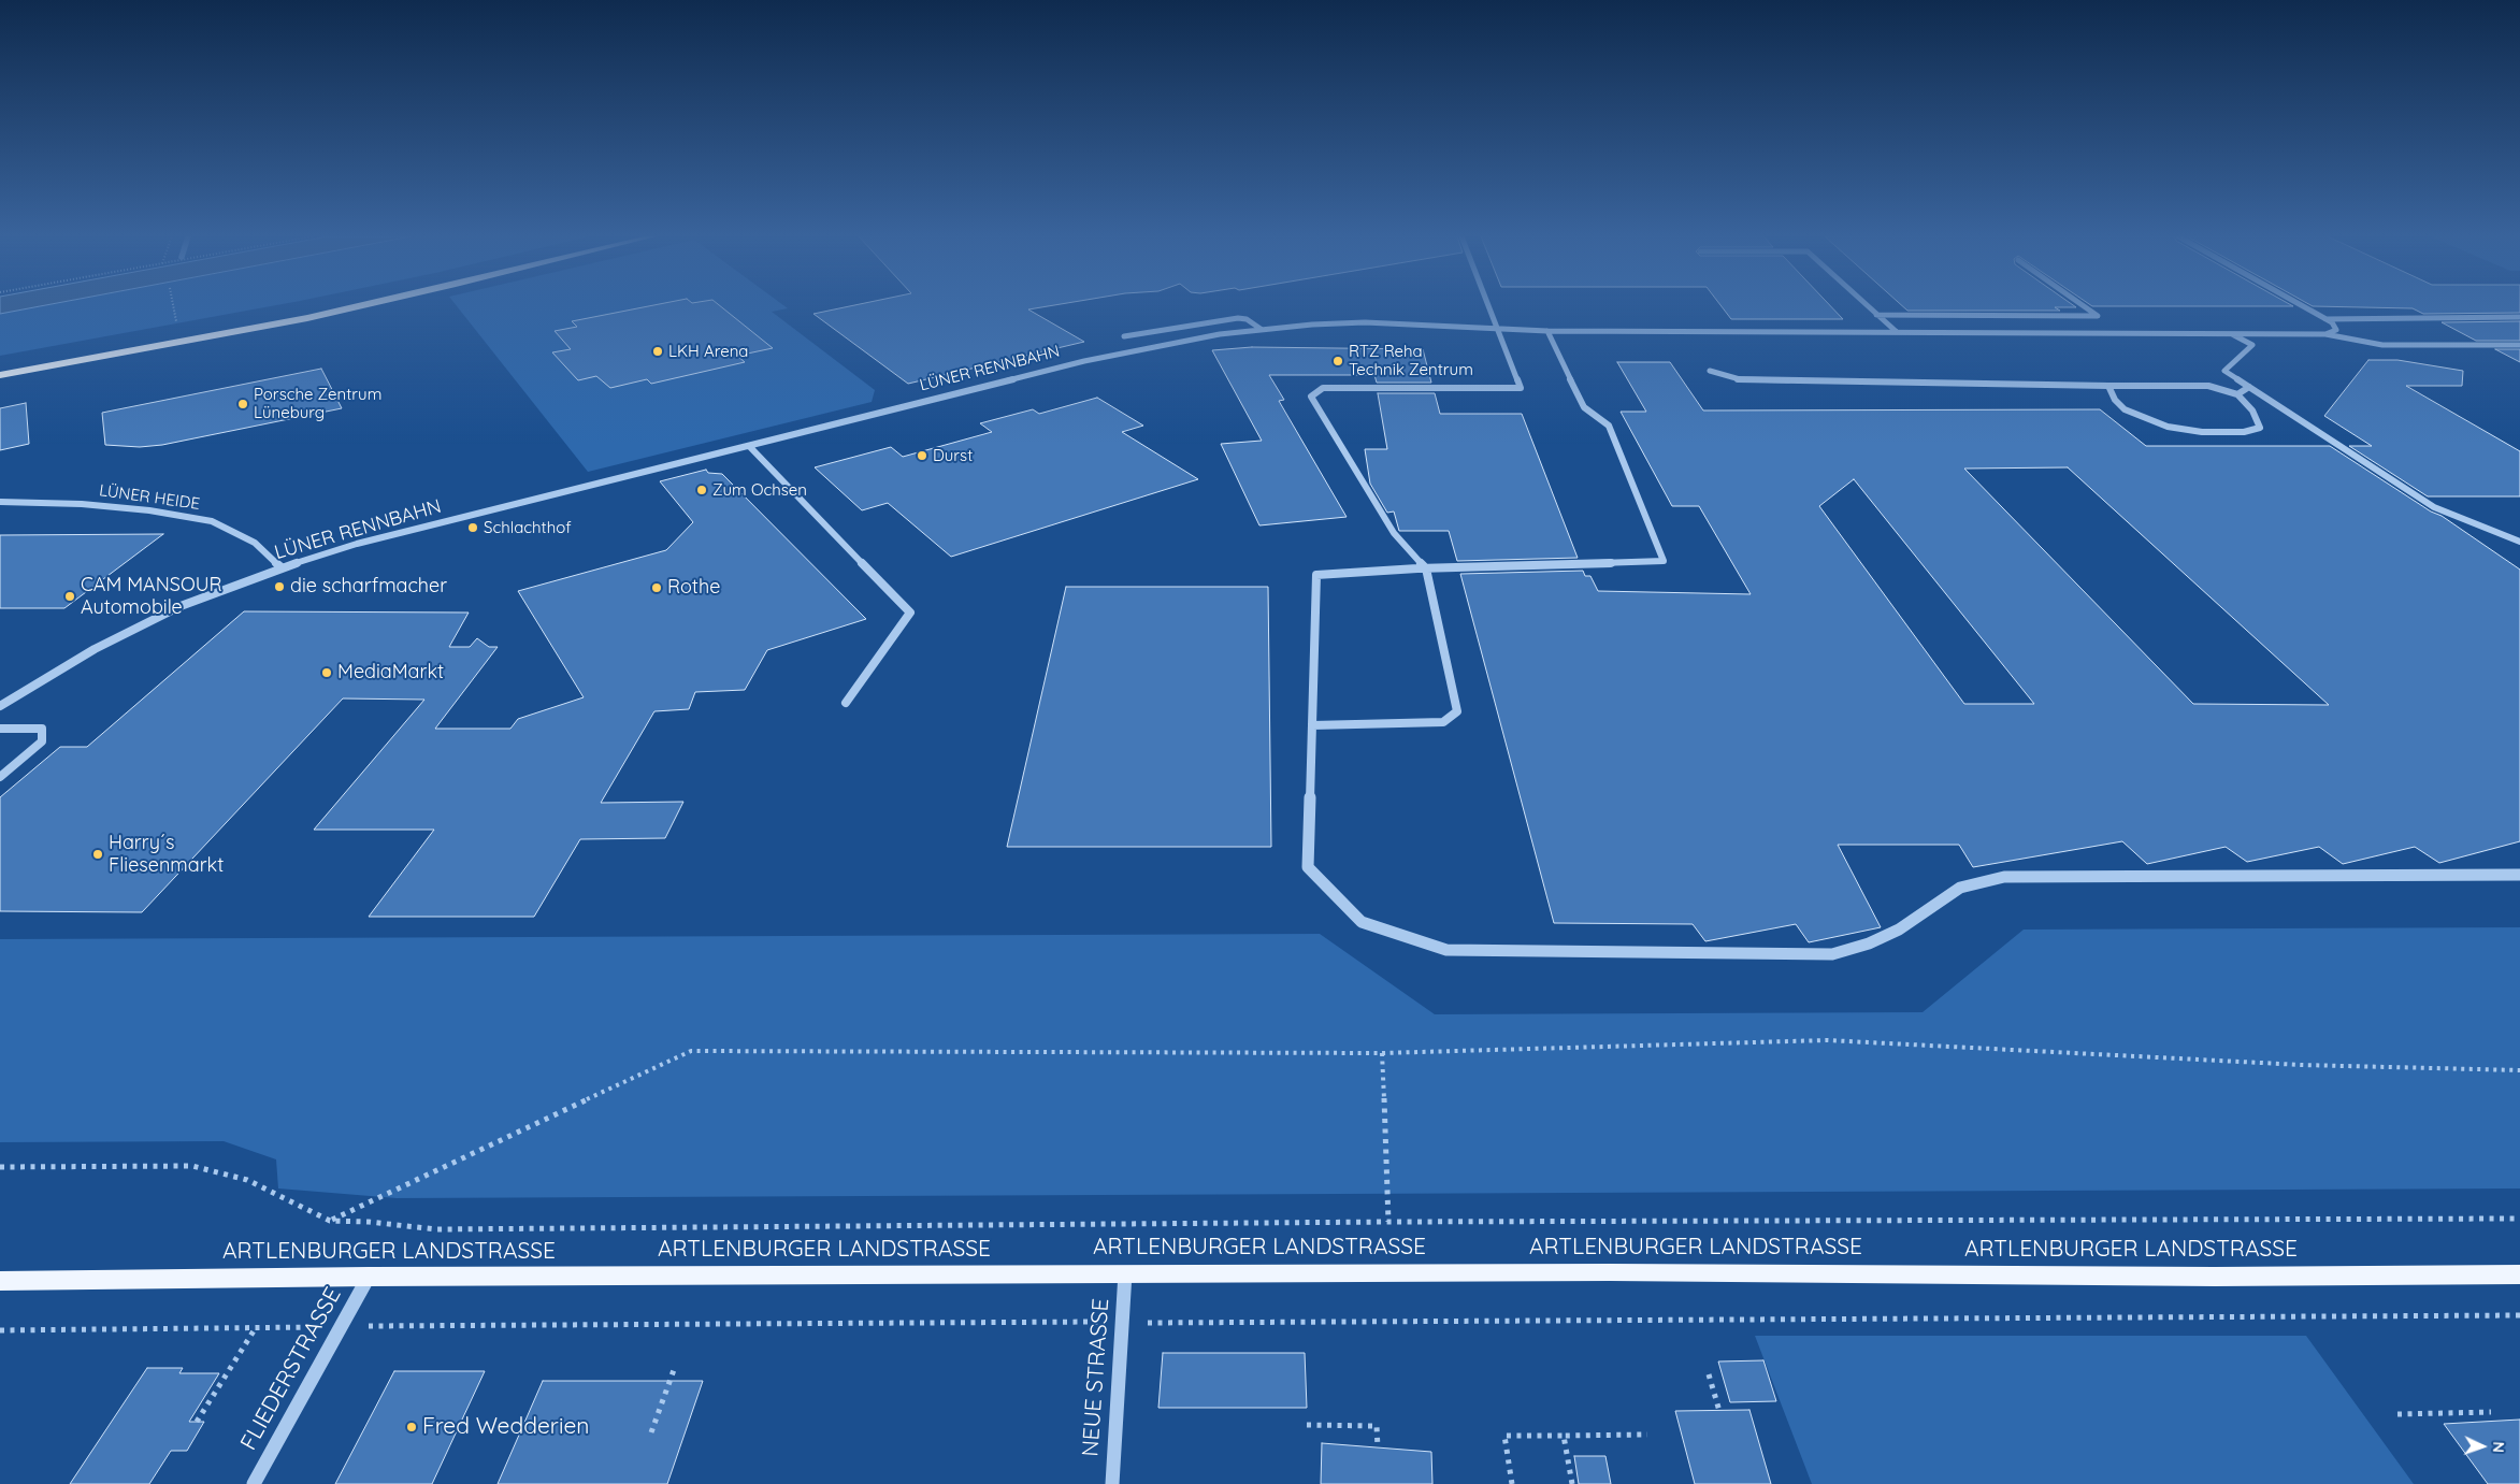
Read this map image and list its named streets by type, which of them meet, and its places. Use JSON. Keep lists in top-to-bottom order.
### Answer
{
  "streets": {
    "main road": ["ARTLENBURGER LANDSTRASSE"],
    "street": [
      "LÜNER RENNBAHN",
      "LÜNER HEIDE",
      "FLIEDERSTRASSE",
      "NEUE STRASSE"
    ]
  },
  "crossings": [
    ["LÜNER RENNBAHN", "LÜNER HEIDE"],
    ["ARTLENBURGER LANDSTRASSE", "FLIEDERSTRASSE"],
    ["ARTLENBURGER LANDSTRASSE", "NEUE STRASSE"]
  ],
  "places": [
    "LKH Arena",
    "RTZ Reha Technik Zentrum",
    "Porsche Zentrum Lüneburg",
    "Durst",
    "Zum Ochsen",
    "Schlachthof",
    "die scharfmacher",
    "Rothe",
    "CAM MANSOUR Automobile",
    "MediaMarkt",
    "Harry´s Fliesenmarkt",
    "Fred Wedderien"
  ],
  "north": "right"
}
